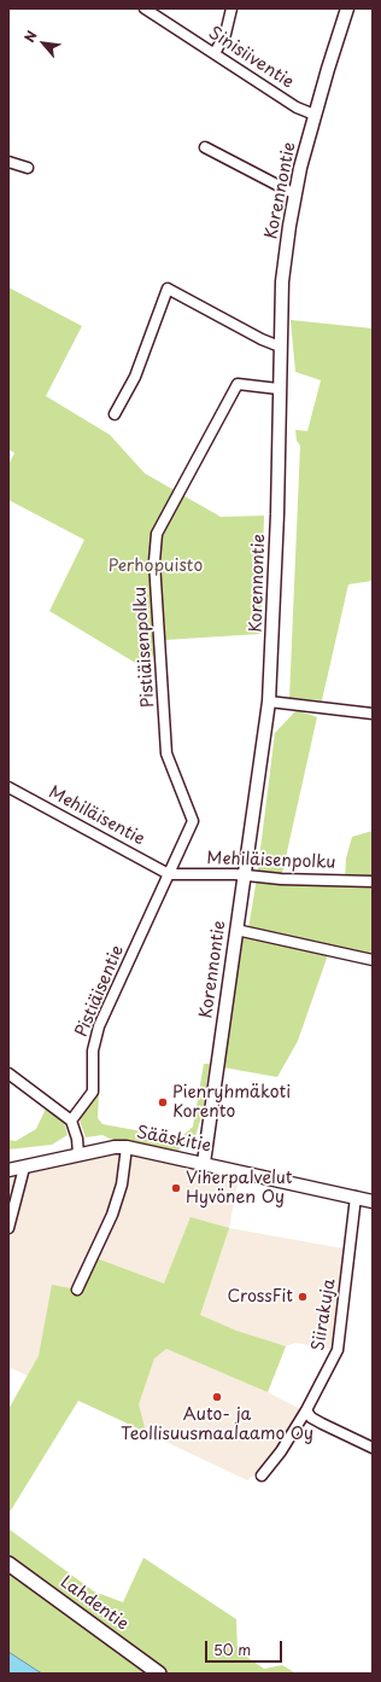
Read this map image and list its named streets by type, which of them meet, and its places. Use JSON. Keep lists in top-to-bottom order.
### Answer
{
  "streets": {
    "main road": ["Lahdentie"],
    "street": [
      "Sinisiiventie",
      "Korennontie",
      "Pistiäisenpolku",
      "Mehiläisentie",
      "Mehiläisenpolku",
      "Pistiäisentie",
      "Sääskitie",
      "Siirakuja"
    ]
  },
  "crossings": [
    ["Sinisiiventie", "Korennontie"],
    ["Korennontie", "Pistiäisenpolku"],
    ["Korennontie", "Mehiläisenpolku"],
    ["Korennontie", "Sääskitie"],
    ["Pistiäisenpolku", "Mehiläisentie"],
    ["Pistiäisenpolku", "Mehiläisenpolku"],
    ["Pistiäisenpolku", "Pistiäisentie"],
    ["Mehiläisentie", "Mehiläisenpolku"],
    ["Mehiläisentie", "Pistiäisentie"],
    ["Mehiläisenpolku", "Pistiäisentie"],
    ["Sääskitie", "Siirakuja"]
  ],
  "parks": ["Perhopuisto"],
  "places": [
    "Pienryhmäkoti Korento",
    "Viherpalvelut Hyvönen Oy",
    "CrossFit",
    "Auto- ja Teollisuusmaalaamo Oy"
  ],
  "scale_bar": "50 m",
  "north": "top left"
}
